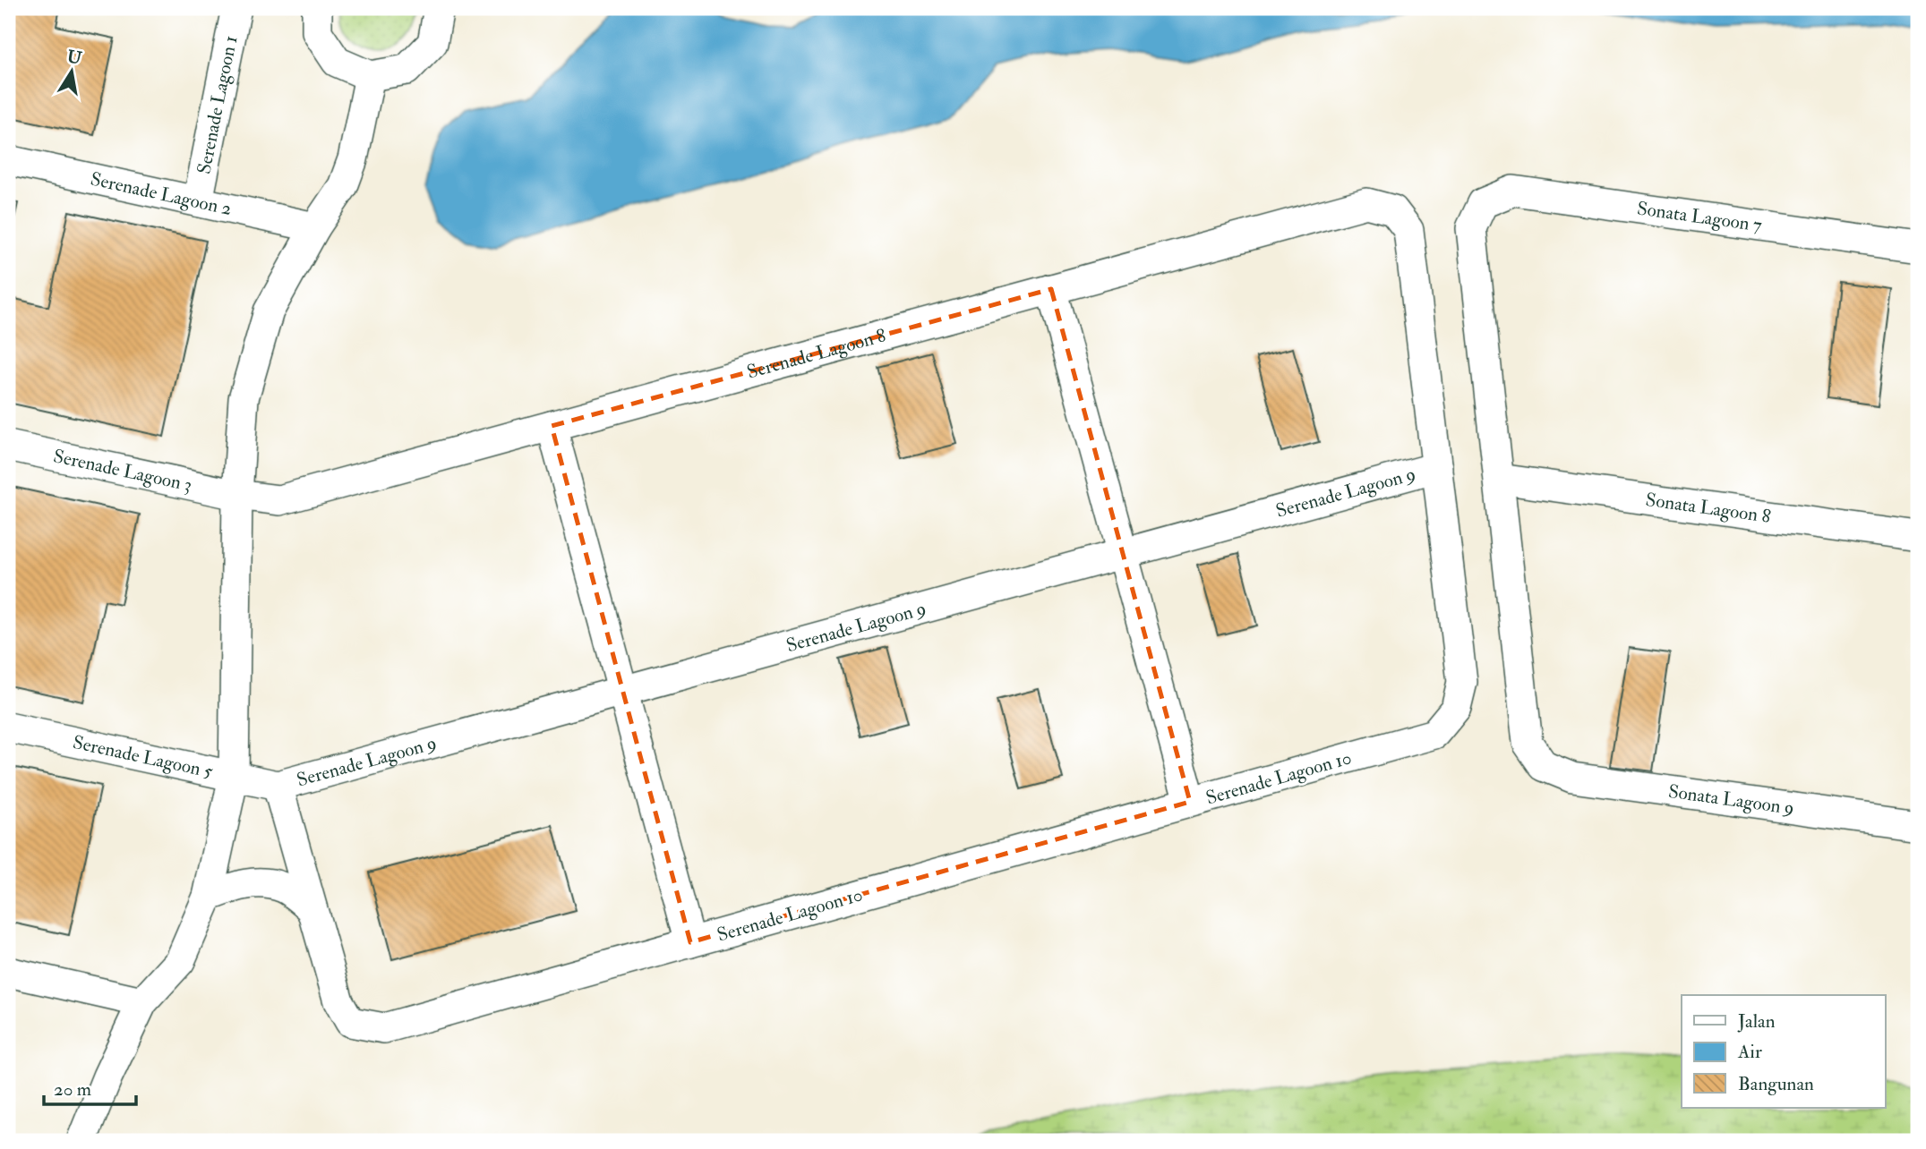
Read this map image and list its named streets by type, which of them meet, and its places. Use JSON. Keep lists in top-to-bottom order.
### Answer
{
  "streets": {
    "street": [
      "Serenade Lagoon 1",
      "Serenade Lagoon 2",
      "Sonata Lagoon 7",
      "Serenade Lagoon 8",
      "Serenade Lagoon 3",
      "Serenade Lagoon 9",
      "Sonata Lagoon 8",
      "Serenade Lagoon 5",
      "Serenade Lagoon 10",
      "Sonata Lagoon 9"
    ]
  },
  "crossings": [
    ["Serenade Lagoon 1", "Serenade Lagoon 2"],
    ["Sonata Lagoon 7", "Sonata Lagoon 8"],
    ["Sonata Lagoon 7", "Sonata Lagoon 9"],
    ["Serenade Lagoon 8", "Serenade Lagoon 3"],
    ["Serenade Lagoon 8", "Serenade Lagoon 9"],
    ["Serenade Lagoon 8", "Serenade Lagoon 10"],
    ["Serenade Lagoon 9", "Serenade Lagoon 5"],
    ["Serenade Lagoon 9", "Serenade Lagoon 10"],
    ["Sonata Lagoon 8", "Sonata Lagoon 9"],
    ["Serenade Lagoon 5", "Serenade Lagoon 10"]
  ],
  "legend": ["Jalan", "Air", "Bangunan"],
  "scale_bar": "20 m",
  "north": "top"
}
